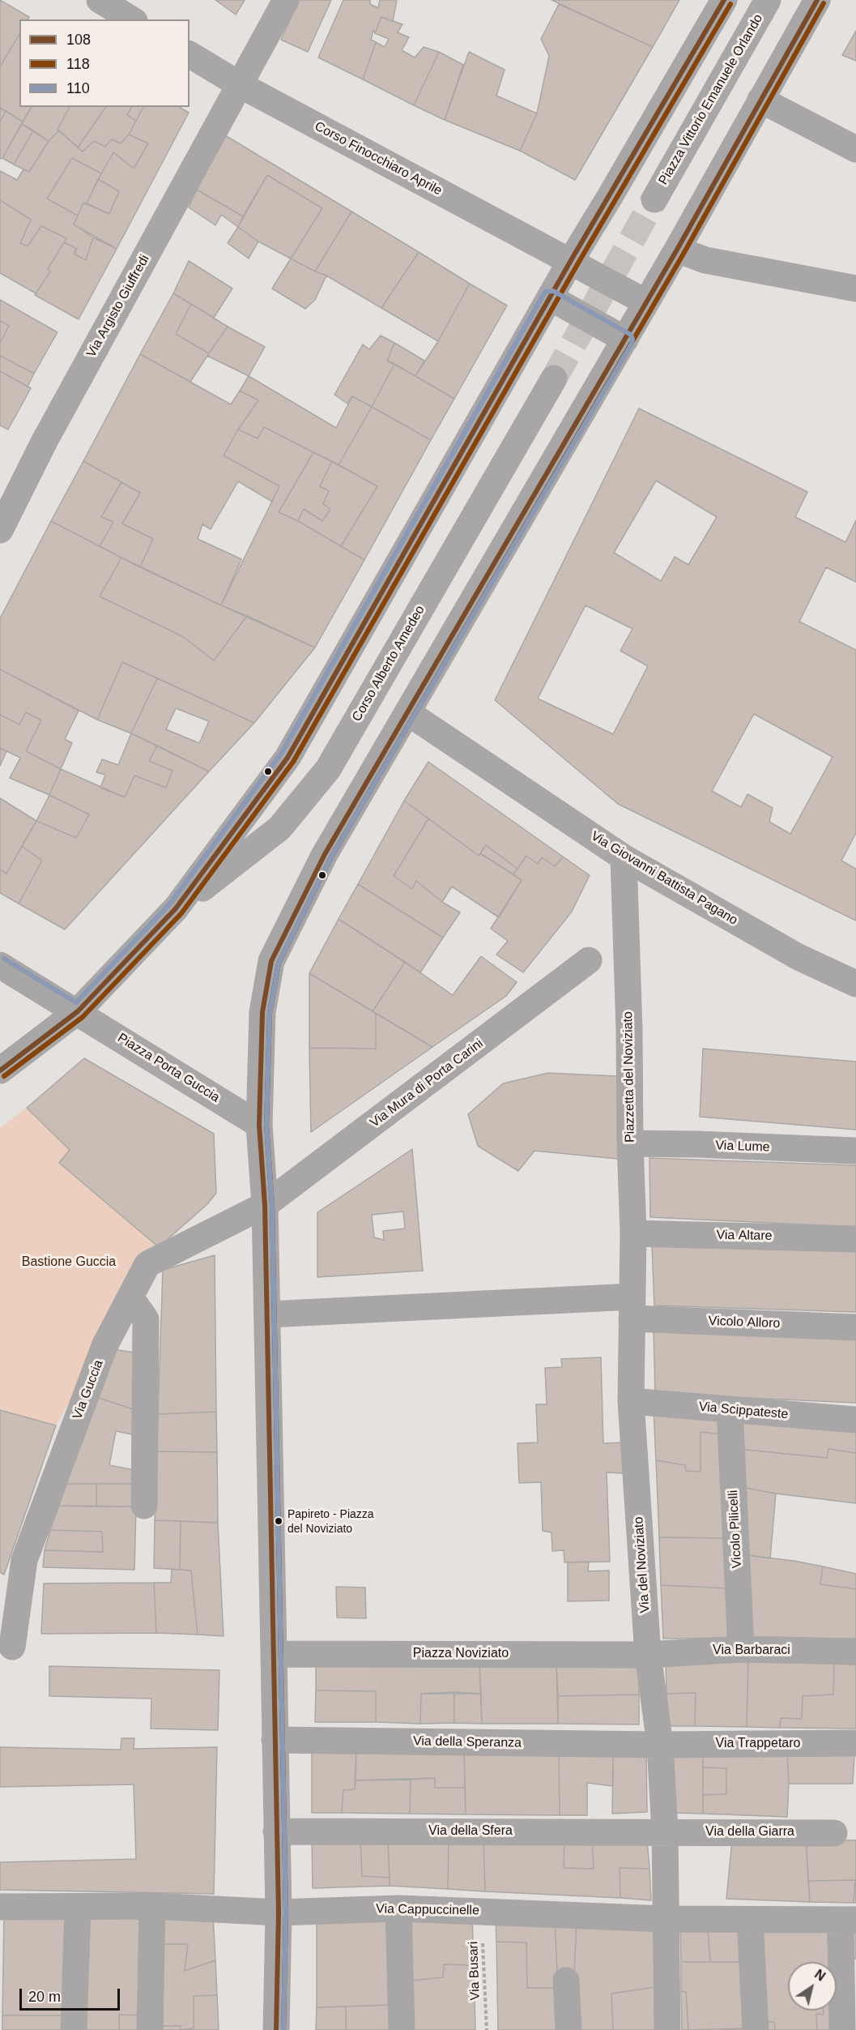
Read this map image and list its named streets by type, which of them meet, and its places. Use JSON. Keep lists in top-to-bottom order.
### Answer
{
  "streets": {
    "street": [
      "Piazza Vittorio Emanuele Orlando",
      "Corso Finocchiaro Aprile",
      "Via Argisto Giuffredi",
      "Corso Alberto Amedeo",
      "Via Giovanni Battista Pagano",
      "Piazza Porta Guccia",
      "Piazzetta del Noviziato",
      "Via Mura di Porta Carini",
      "Via Lume",
      "Via Altare",
      "Vicolo Alloro",
      "Via Guccia",
      "Via Scippateste",
      "Vicolo Pilicelli",
      "Via del Noviziato",
      "Via Barbaraci",
      "Piazza Noviziato",
      "Via della Speranza",
      "Via Trappetaro",
      "Via della Sfera",
      "Via della Giarra",
      "Via Cappuccinelle"
    ],
    "path": ["Via Busari"]
  },
  "crossings": [
    ["Corso Finocchiaro Aprile", "Via Argisto Giuffredi"],
    ["Corso Finocchiaro Aprile", "Corso Alberto Amedeo"],
    ["Corso Alberto Amedeo", "Piazza Porta Guccia"],
    ["Via Giovanni Battista Pagano", "Piazzetta del Noviziato"],
    ["Piazzetta del Noviziato", "Via Lume"],
    ["Piazzetta del Noviziato", "Via Altare"],
    ["Piazzetta del Noviziato", "Vicolo Alloro"],
    ["Piazzetta del Noviziato", "Via del Noviziato"],
    ["Via Mura di Porta Carini", "Via Guccia"],
    ["Vicolo Alloro", "Via del Noviziato"],
    ["Via Scippateste", "Vicolo Pilicelli"],
    ["Via Scippateste", "Via del Noviziato"],
    ["Vicolo Pilicelli", "Via Barbaraci"],
    ["Via del Noviziato", "Via Barbaraci"],
    ["Via del Noviziato", "Piazza Noviziato"],
    ["Via del Noviziato", "Via della Speranza"],
    ["Via del Noviziato", "Via Trappetaro"],
    ["Via del Noviziato", "Via della Sfera"],
    ["Via del Noviziato", "Via della Giarra"],
    ["Via del Noviziato", "Via Cappuccinelle"],
    ["Via Barbaraci", "Piazza Noviziato"],
    ["Via della Speranza", "Via Trappetaro"],
    ["Via della Sfera", "Via della Giarra"],
    ["Via Cappuccinelle", "Via Busari"]
  ],
  "parks": ["Bastione Guccia"],
  "places": ["Papireto - Piazza del Noviziato"],
  "lines": ["transit line 108", "transit line 118", "transit line 110"],
  "legend": ["108", "118", "110"],
  "scale_bar": "20 m",
  "north": "top right"
}
